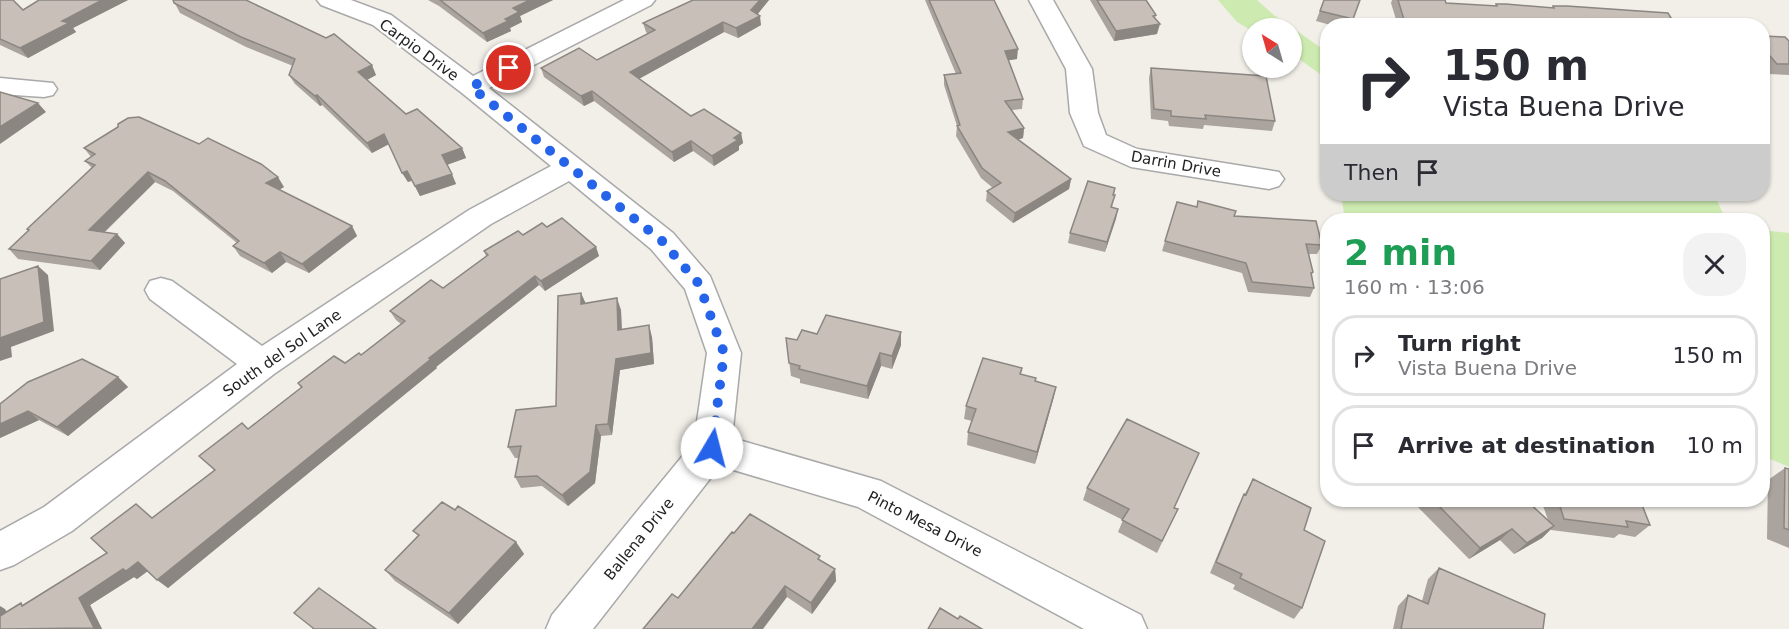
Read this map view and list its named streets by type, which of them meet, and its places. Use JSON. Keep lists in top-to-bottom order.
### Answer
{
  "streets": {
    "street": [
      "Carpio Drive",
      "Darrin Drive",
      "South del Sol Lane",
      "Pinto Mesa Drive",
      "Ballena Drive"
    ]
  },
  "crossings": [
    ["Carpio Drive", "South del Sol Lane"],
    ["Carpio Drive", "Pinto Mesa Drive"],
    ["Carpio Drive", "Ballena Drive"],
    ["Pinto Mesa Drive", "Ballena Drive"]
  ],
  "north": "top left",
  "page": {
    "turn": ["150 m", "Vista Buena Drive"],
    "then": "Then",
    "heading": ["2 min", "160 m · 13:06"],
    "list": [
      {
        "name": "Turn right",
        "note": "Vista Buena Drive",
        "value": "150 m"
      },
      {
        "name": "Arrive at destination",
        "value": "10 m"
      }
    ]
  }
}
